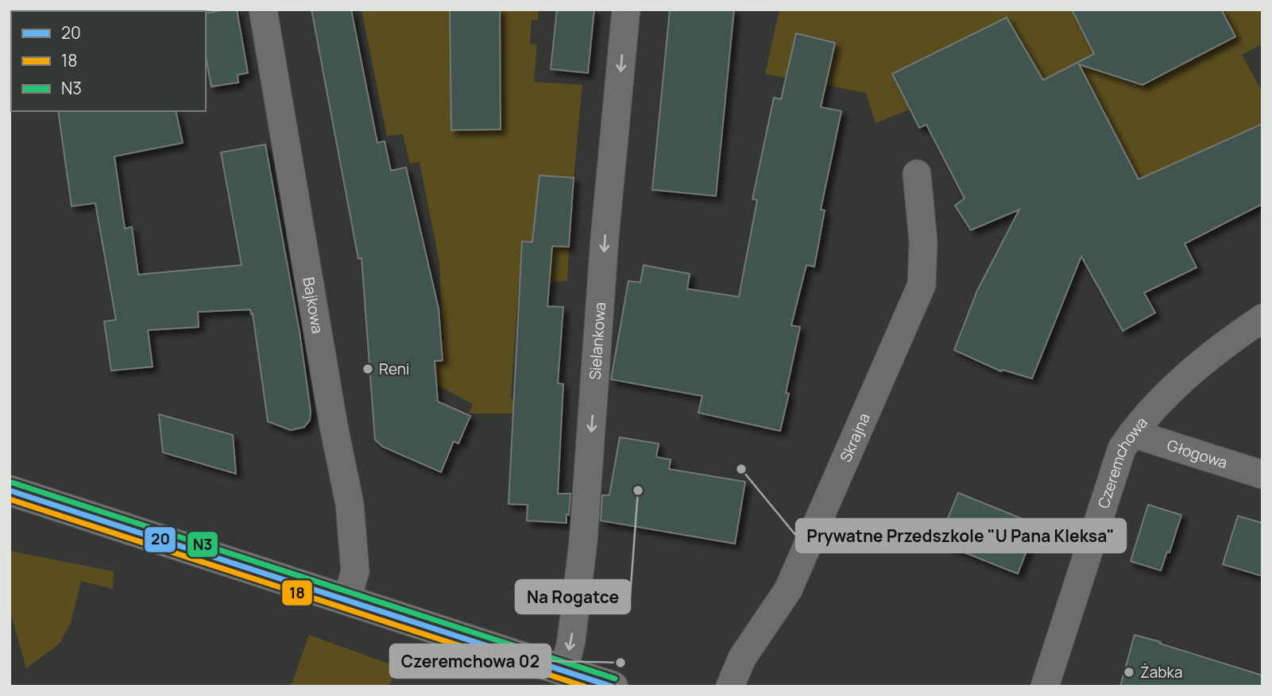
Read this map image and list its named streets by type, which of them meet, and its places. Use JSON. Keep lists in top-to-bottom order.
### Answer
{
  "streets": {
    "street": [
      "Bajkowa",
      "Sielankowa",
      "Skrajna",
      "Głogowa",
      "Czeremchowa"
    ]
  },
  "crossings": [
    ["Głogowa", "Czeremchowa"]
  ],
  "one_way": ["Sielankowa"],
  "places": [
    "Reni",
    "Prywatne Przedszkole \"U Pana Kleksa\"",
    "Na Rogatce",
    "Czeremchowa 02",
    "Żabka"
  ],
  "lines": ["transit line N3", "transit line 20", "transit line 18"],
  "legend": ["20", "18", "N3"]
}
